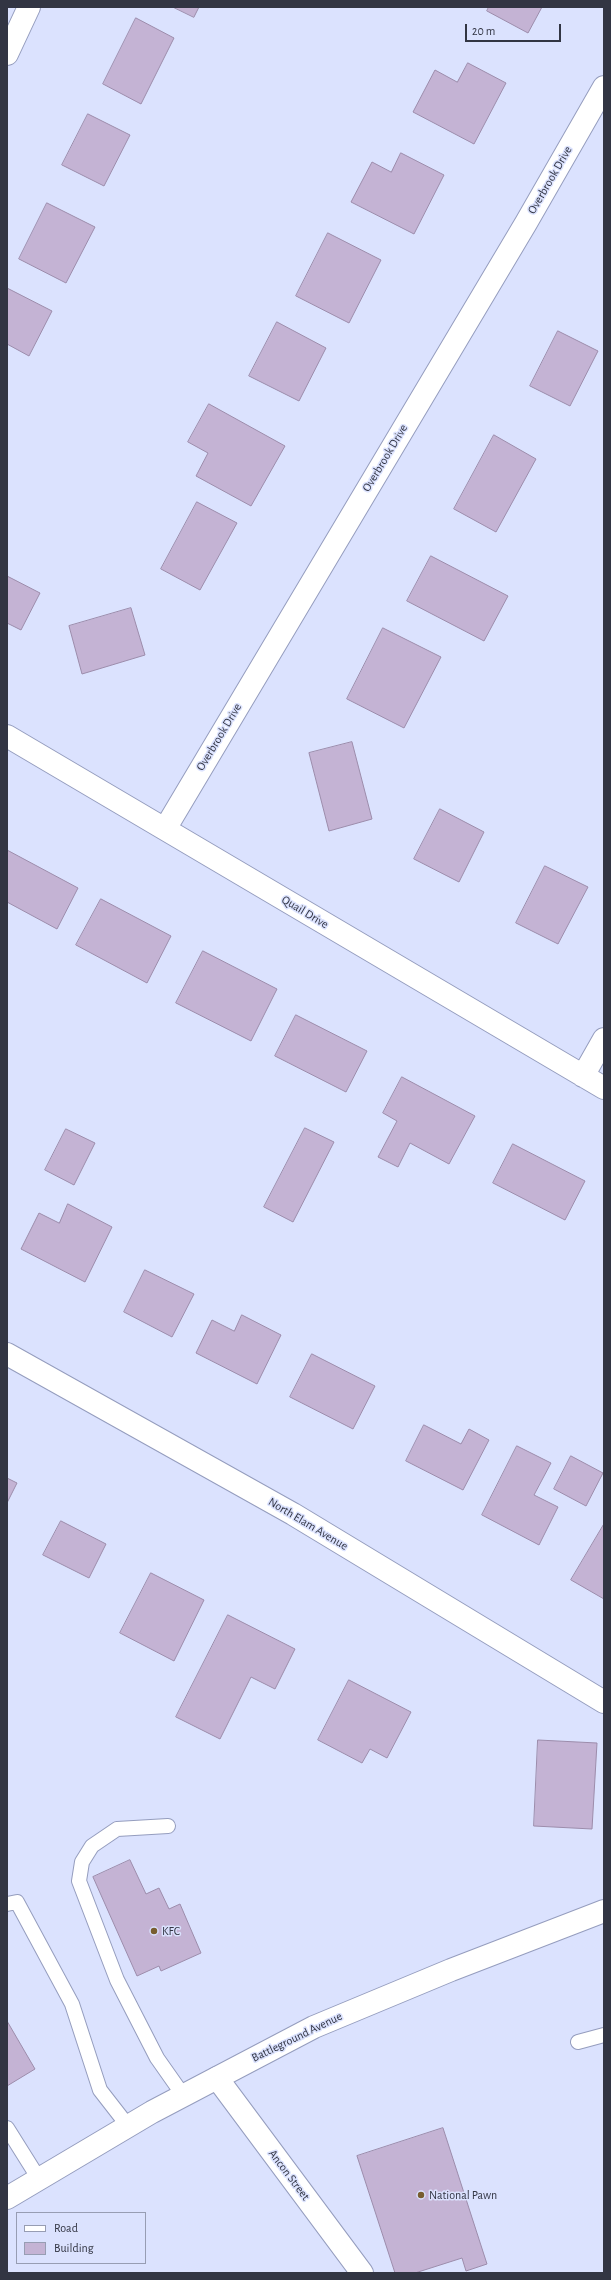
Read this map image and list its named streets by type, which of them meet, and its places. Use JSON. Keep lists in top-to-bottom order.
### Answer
{
  "streets": {
    "street": [
      "Overbrook Drive",
      "Quail Drive",
      "North Elam Avenue",
      "Battleground Avenue",
      "Ancon Street"
    ]
  },
  "crossings": [
    ["Overbrook Drive", "Quail Drive"],
    ["Battleground Avenue", "Ancon Street"]
  ],
  "places": ["KFC", "National Pawn"],
  "legend": ["Road", "Building"],
  "scale_bar": "20 m"
}
